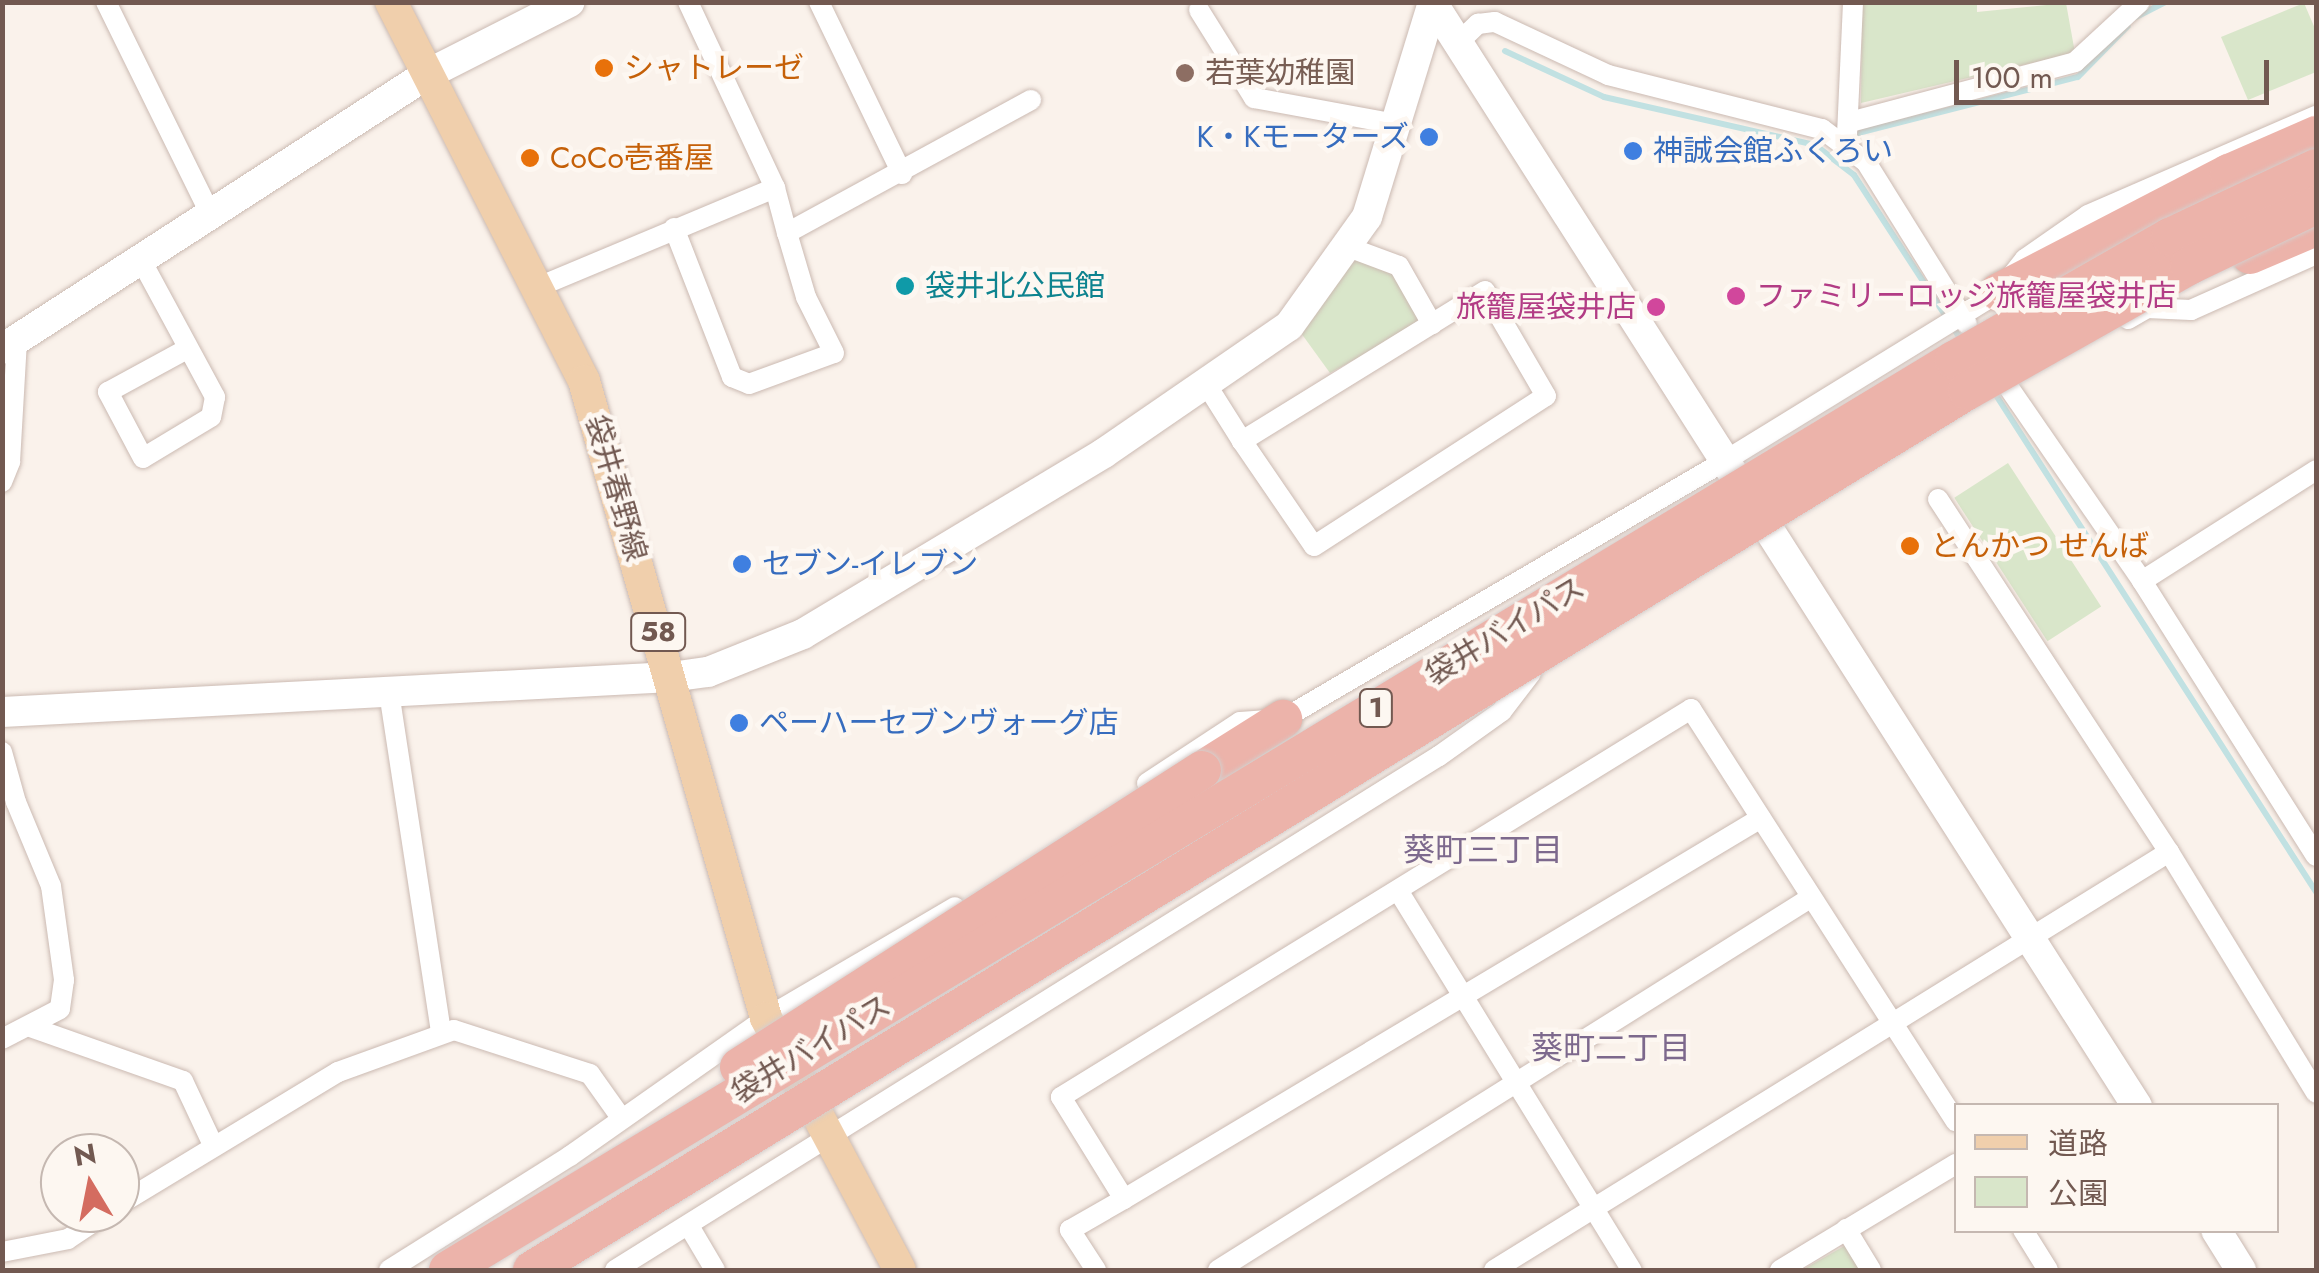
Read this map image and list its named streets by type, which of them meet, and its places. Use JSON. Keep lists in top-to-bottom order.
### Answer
{
  "streets": {
    "highway": ["袋井バイパス", "1"],
    "main road": ["袋井春野線", "58"]
  },
  "districts": ["葵町三丁目", "葵町二丁目"],
  "places": [
    "シャトレーゼ",
    "若葉幼稚園",
    "K・Kモーターズ",
    "神誠会館ふくろい",
    "CoCo壱番屋",
    "袋井北公民館",
    "ファミリーロッジ旅籠屋袋井店",
    "旅籠屋袋井店",
    "とんかつ せんば",
    "セブン-イレブン",
    "ペーハーセブンヴォーグ店"
  ],
  "legend": ["道路", "公園"],
  "scale_bar": "100 m",
  "north": "top"
}
